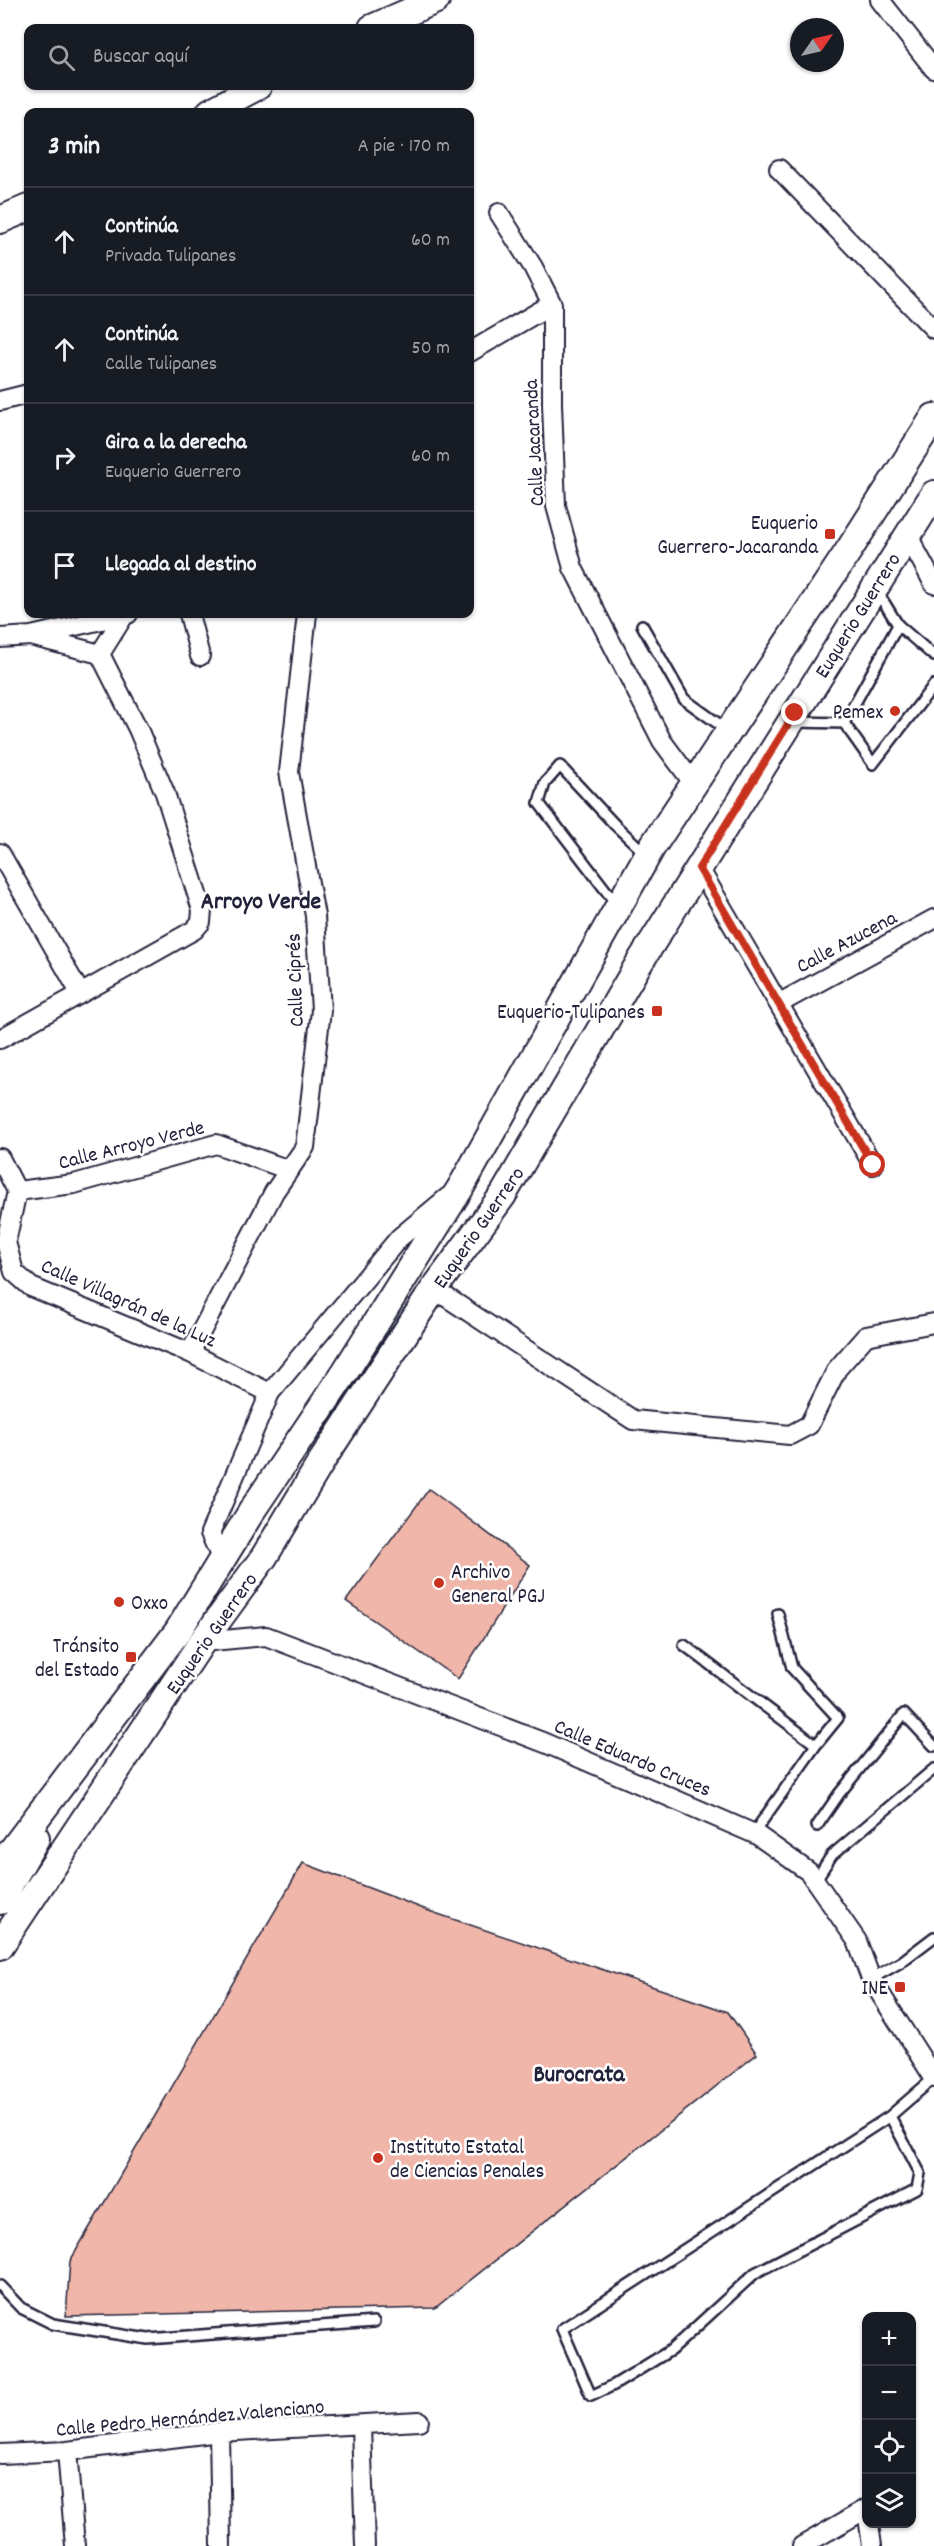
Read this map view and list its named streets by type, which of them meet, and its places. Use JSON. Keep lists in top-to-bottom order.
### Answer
{
  "streets": {
    "main road": ["Euquerio Guerrero"],
    "street": [
      "Calle Jacaranda",
      "Calle Azucena",
      "Calle Ciprés",
      "Calle Arroyo Verde",
      "Calle Villagrán de la Luz",
      "Calle Eduardo Cruces",
      "Calle Pedro Hernández Valenciano"
    ]
  },
  "crossings": [
    ["Calle Jacaranda", "Euquerio Guerrero"],
    ["Euquerio Guerrero", "Calle Eduardo Cruces"],
    ["Calle Ciprés", "Calle Arroyo Verde"],
    ["Calle Ciprés", "Calle Villagrán de la Luz"],
    ["Calle Arroyo Verde", "Calle Villagrán de la Luz"]
  ],
  "districts": ["Arroyo Verde", "Burocrata"],
  "places": {
    "transit": [
      "Euquerio Guerrero-Jacaranda",
      "Euquerio-Tulipanes",
      "Tránsito del Estado",
      "INE"
    ],
    "other": [
      "Pemex",
      "Archivo General PGJ",
      "Oxxo",
      "Instituto Estatal de Ciencias Penales"
    ]
  },
  "north": "top right",
  "page": {
    "search": "Buscar aquí",
    "heading": ["3 min", "A pie · 170 m"],
    "list": [
      ["Continúa", "Privada Tulipanes", "60 m"],
      ["Continúa", "Calle Tulipanes", "50 m"],
      ["Gira a la derecha", "Euquerio Guerrero", "60 m"],
      "Llegada al destino"
    ],
    "map_buttons": ["+", "−"]
  }
}
